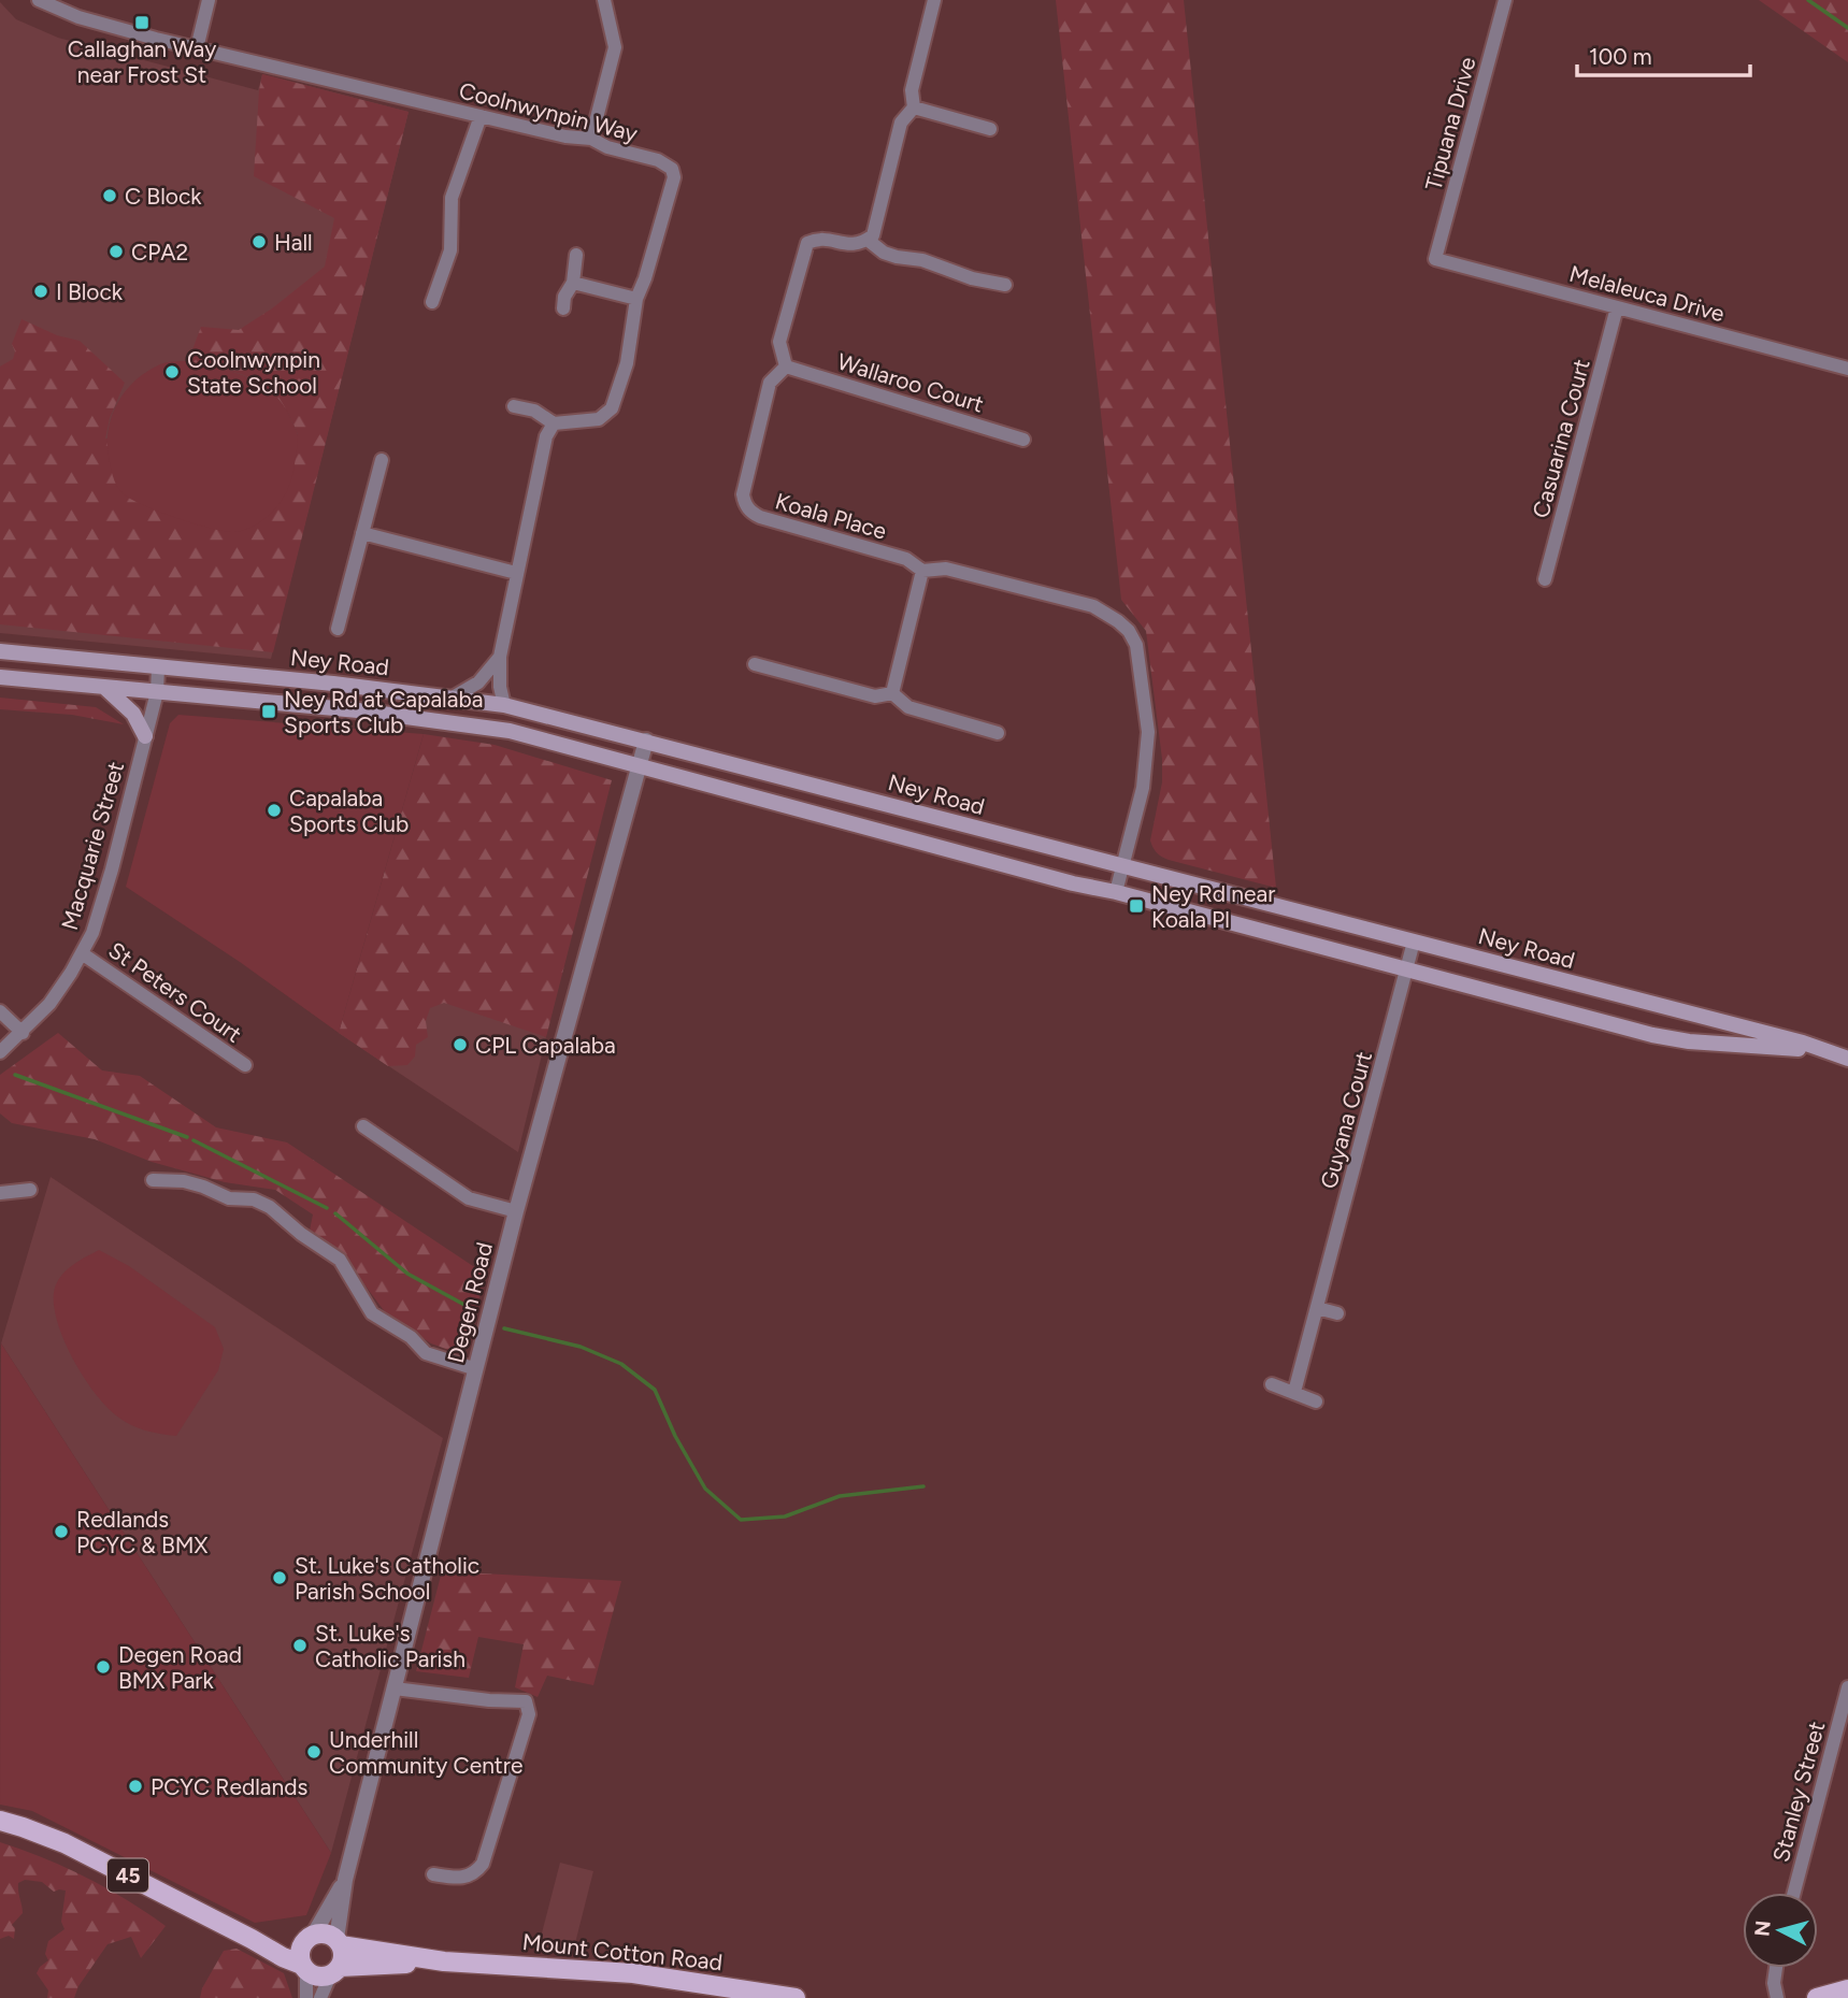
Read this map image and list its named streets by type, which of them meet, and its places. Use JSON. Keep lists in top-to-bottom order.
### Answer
{
  "streets": {
    "main road": ["Ney Road", "45", "Mount Cotton Road"],
    "street": [
      "Coolnwynpin Way",
      "Tipuana Drive",
      "Melaleuca Drive",
      "Wallaroo Court",
      "Casuarina Court",
      "Koala Place",
      "Macquarie Street",
      "St Peters Court",
      "Guyana Court",
      "Degen Road",
      "Stanley Street"
    ]
  },
  "crossings": [
    ["Tipuana Drive", "Melaleuca Drive"],
    ["Melaleuca Drive", "Casuarina Court"],
    ["Wallaroo Court", "Koala Place"],
    ["Koala Place", "Ney Road"],
    ["Ney Road", "Macquarie Street"],
    ["Ney Road", "Guyana Court"],
    ["Ney Road", "Degen Road"],
    ["Macquarie Street", "St Peters Court"],
    ["Degen Road", "45"],
    ["Degen Road", "Mount Cotton Road"],
    ["45", "Mount Cotton Road"]
  ],
  "places": {
    "transit": ["Callaghan Way near Frost St", "Ney Rd at Capalaba Sports Club", "Ney Rd near Koala Pl"],
    "other": [
      "C Block",
      "Hall",
      "CPA2",
      "I Block",
      "Coolnwynpin State School",
      "Capalaba Sports Club",
      "CPL Capalaba",
      "Redlands PCYC & BMX",
      "St. Luke's Catholic Parish School",
      "St. Luke's Catholic Parish",
      "Degen Road BMX Park",
      "Underhill Community Centre",
      "PCYC Redlands"
    ]
  },
  "scale_bar": "100 m",
  "north": "left"
}
